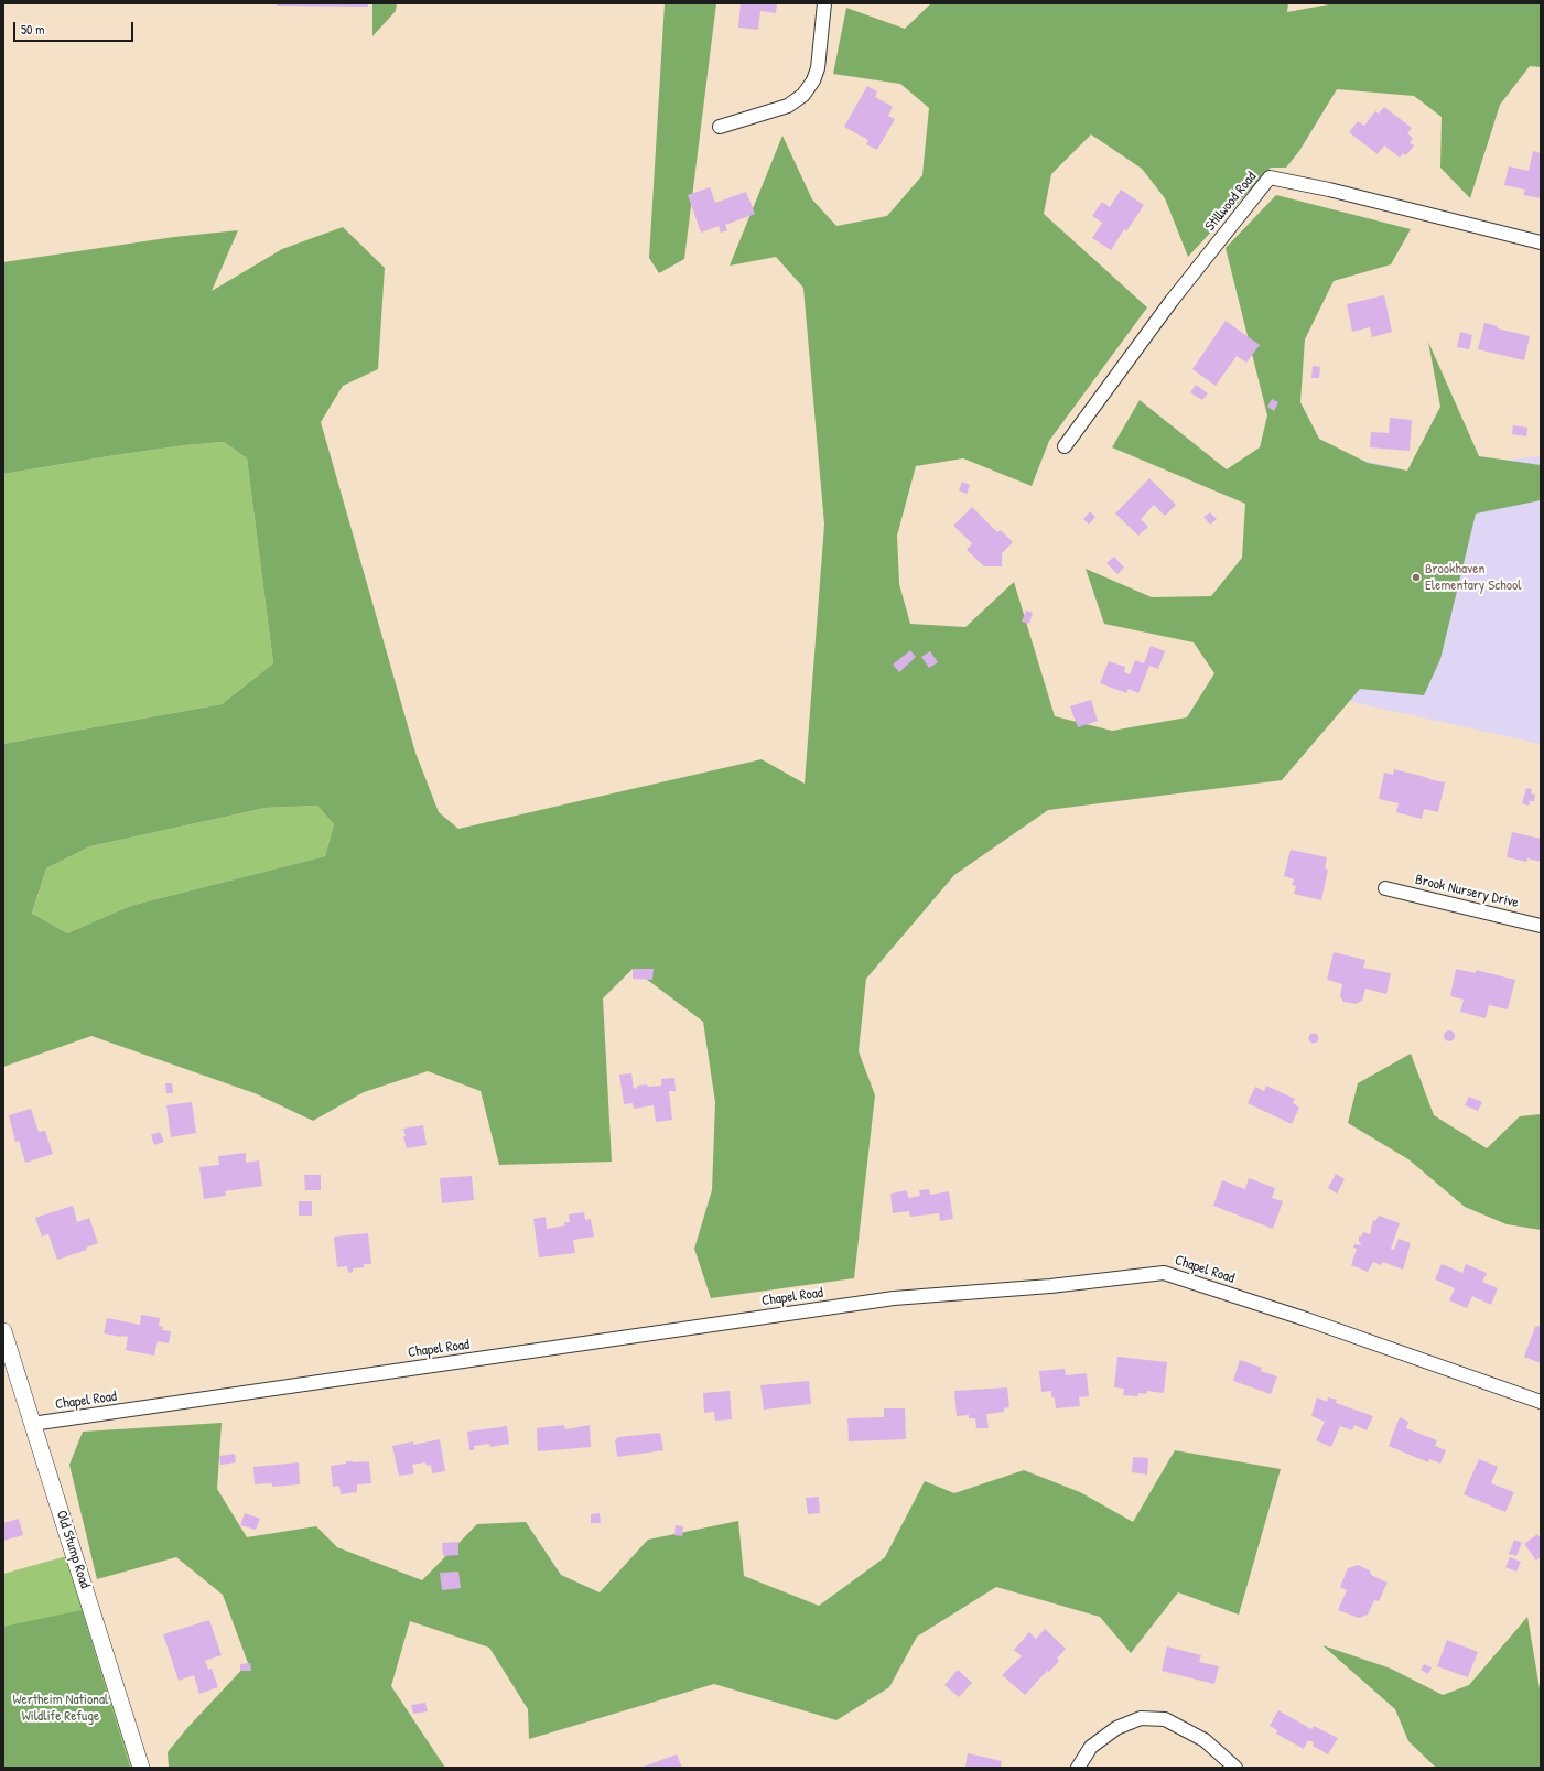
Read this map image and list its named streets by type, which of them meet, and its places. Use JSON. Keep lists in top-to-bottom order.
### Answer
{
  "streets": {
    "street": [
      "Stillwood Road",
      "Brook Nursery Drive",
      "Chapel Road",
      "Old Stump Road"
    ]
  },
  "crossings": [
    ["Chapel Road", "Old Stump Road"]
  ],
  "parks": ["Wertheim National Wildlife Refuge"],
  "places": ["Brookhaven Elementary School"],
  "scale_bar": "50 m"
}
